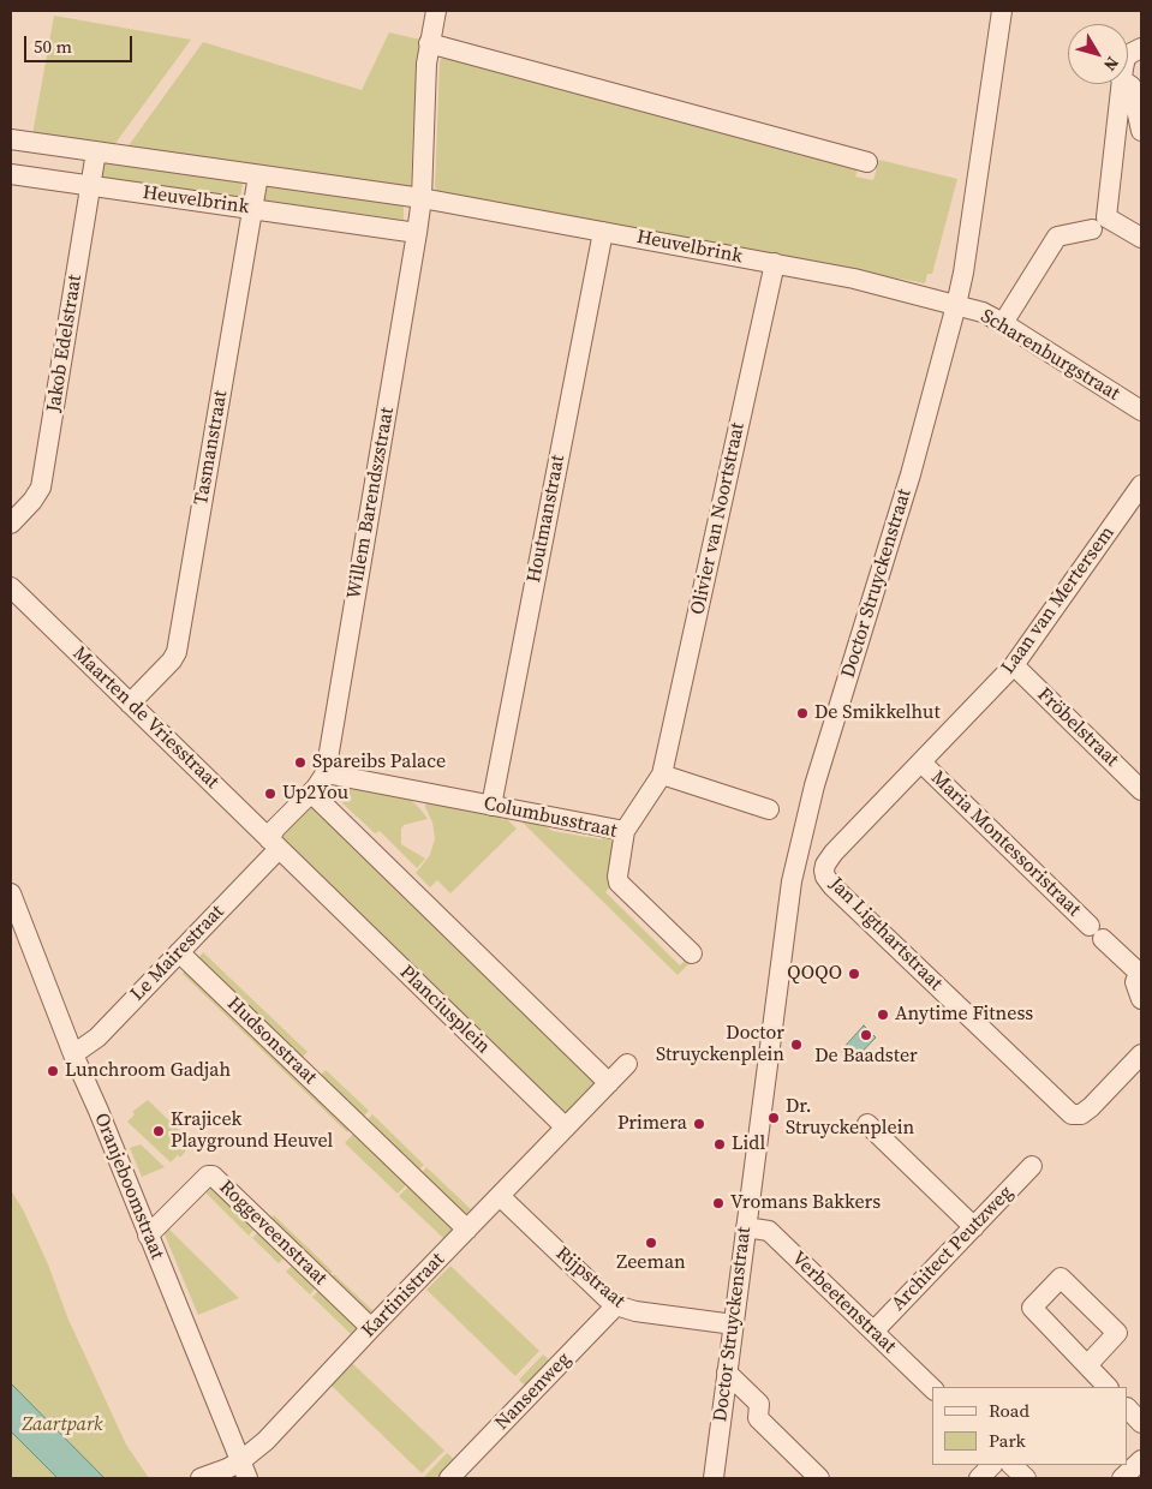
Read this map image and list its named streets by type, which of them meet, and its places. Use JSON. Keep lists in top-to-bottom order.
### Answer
{
  "streets": {
    "street": [
      "Heuvelbrink",
      "Jakob Edelstraat",
      "Scharenburgstraat",
      "Tasmanstraat",
      "Willem Barendszstraat",
      "Houtmanstraat",
      "Olivier van Noortstraat",
      "Doctor Struyckenstraat",
      "Laan van Mertersem",
      "Maarten de Vriesstraat",
      "Fröbelstraat",
      "Columbusstraat",
      "Maria Montessoristraat",
      "Jan Ligthartstraat",
      "Le Mairestraat",
      "Planciusplein",
      "Hudsonstraat",
      "Oranjeboomstraat",
      "Roggeveenstraat",
      "Architect Peutzweg",
      "Rijpstraat",
      "Kartinistraat",
      "Verbeetenstraat",
      "Nansenweg"
    ]
  },
  "crossings": [
    ["Heuvelbrink", "Jakob Edelstraat"],
    ["Heuvelbrink", "Scharenburgstraat"],
    ["Heuvelbrink", "Tasmanstraat"],
    ["Heuvelbrink", "Willem Barendszstraat"],
    ["Heuvelbrink", "Houtmanstraat"],
    ["Heuvelbrink", "Olivier van Noortstraat"],
    ["Heuvelbrink", "Doctor Struyckenstraat"],
    ["Scharenburgstraat", "Doctor Struyckenstraat"],
    ["Tasmanstraat", "Maarten de Vriesstraat"],
    ["Willem Barendszstraat", "Columbusstraat"],
    ["Houtmanstraat", "Columbusstraat"],
    ["Doctor Struyckenstraat", "Rijpstraat"],
    ["Doctor Struyckenstraat", "Verbeetenstraat"],
    ["Laan van Mertersem", "Fröbelstraat"],
    ["Laan van Mertersem", "Maria Montessoristraat"],
    ["Laan van Mertersem", "Jan Ligthartstraat"],
    ["Maarten de Vriesstraat", "Le Mairestraat"],
    ["Maarten de Vriesstraat", "Planciusplein"],
    ["Le Mairestraat", "Planciusplein"],
    ["Le Mairestraat", "Hudsonstraat"],
    ["Le Mairestraat", "Oranjeboomstraat"],
    ["Planciusplein", "Kartinistraat"],
    ["Hudsonstraat", "Kartinistraat"],
    ["Oranjeboomstraat", "Roggeveenstraat"],
    ["Oranjeboomstraat", "Kartinistraat"],
    ["Roggeveenstraat", "Kartinistraat"],
    ["Architect Peutzweg", "Verbeetenstraat"],
    ["Rijpstraat", "Kartinistraat"],
    ["Rijpstraat", "Nansenweg"]
  ],
  "parks": ["Zaartpark"],
  "places": [
    "De Smikkelhut",
    "Spareibs Palace",
    "Up2You",
    "QOQO",
    "Anytime Fitness",
    "De Baadster",
    "Doctor Struyckenplein",
    "Lunchroom Gadjah",
    "Dr. Struyckenplein",
    "Primera",
    "Krajicek Playground Heuvel",
    "Lidl",
    "Vromans Bakkers",
    "Zeeman"
  ],
  "legend": ["Road", "Park"],
  "scale_bar": "50 m",
  "north": "bottom right"
}
